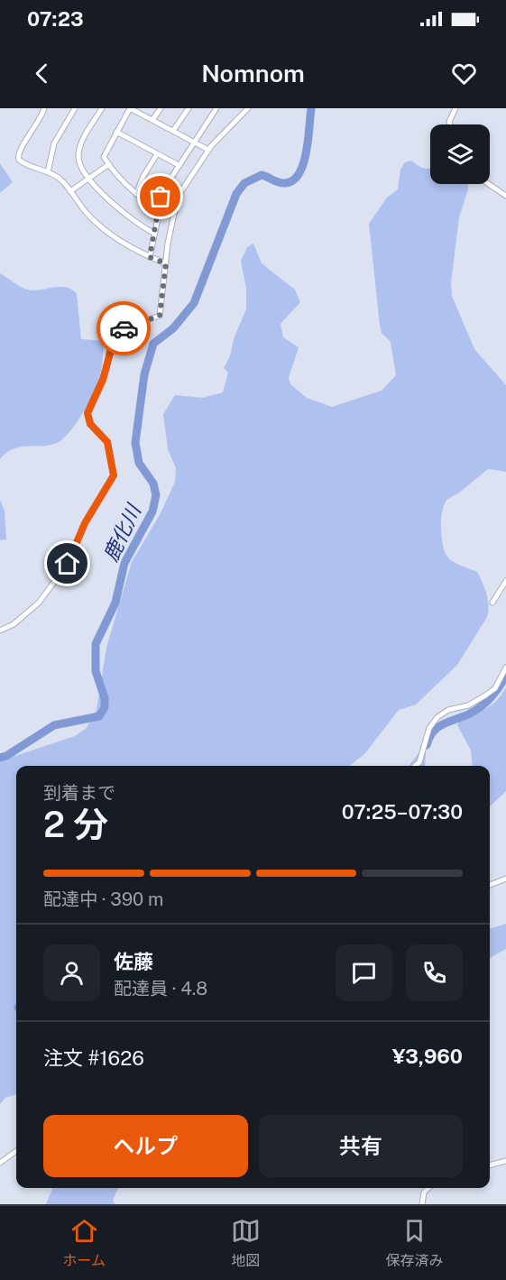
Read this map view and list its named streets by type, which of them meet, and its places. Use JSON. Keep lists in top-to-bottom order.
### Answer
{
  "water": ["鹿化川"],
  "page": {
    "status": "07:23",
    "header": "Nomnom",
    "heading": ["2 分", "到着まで", "07:25–07:30"],
    "panel": [
      "佐藤",
      "配達員 · 4.8",
      "注文 #1626",
      "¥3,960"
    ],
    "bar": "配達中 · 390 m",
    "buttons": ["ヘルプ", "共有"],
    "tabs": ["ホーム", "地図", "保存済み"]
  }
}
